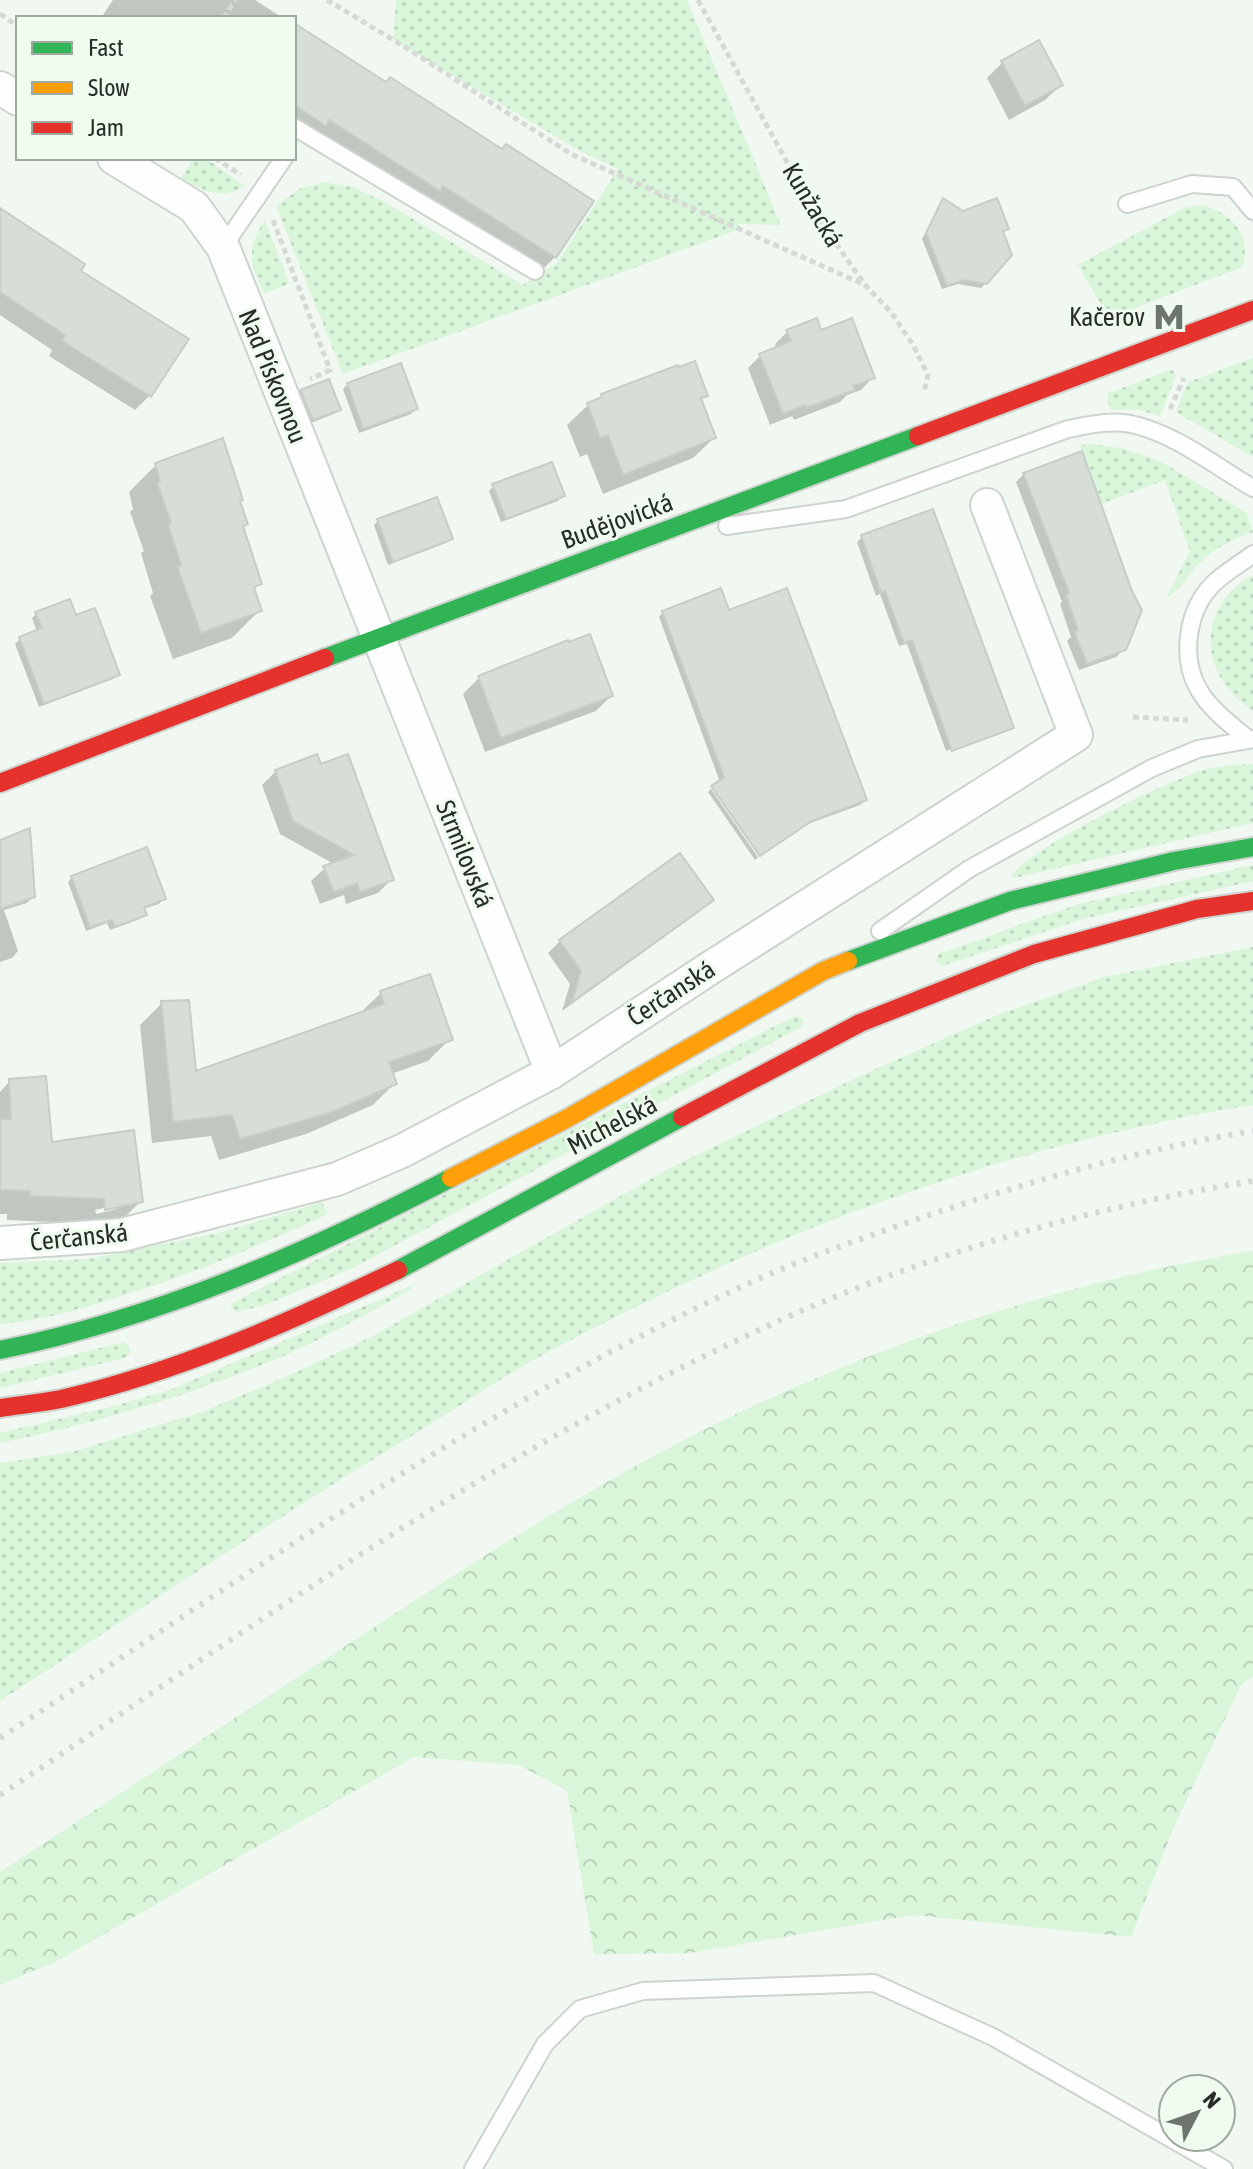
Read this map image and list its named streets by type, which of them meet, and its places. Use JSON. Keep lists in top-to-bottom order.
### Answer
{
  "streets": {
    "main road": ["Budějovická", "Michelská"],
    "street": ["Nad Pískovnou", "Strmilovská", "Čerčanská"],
    "path": ["Kunžacká"]
  },
  "crossings": [
    ["Nad Pískovnou", "Budějovická"],
    ["Nad Pískovnou", "Strmilovská"],
    ["Budějovická", "Strmilovská"],
    ["Strmilovská", "Čerčanská"]
  ],
  "places": {
    "metro station": ["Kačerov"]
  },
  "legend": ["Fast", "Slow", "Jam"],
  "north": "top right"
}
